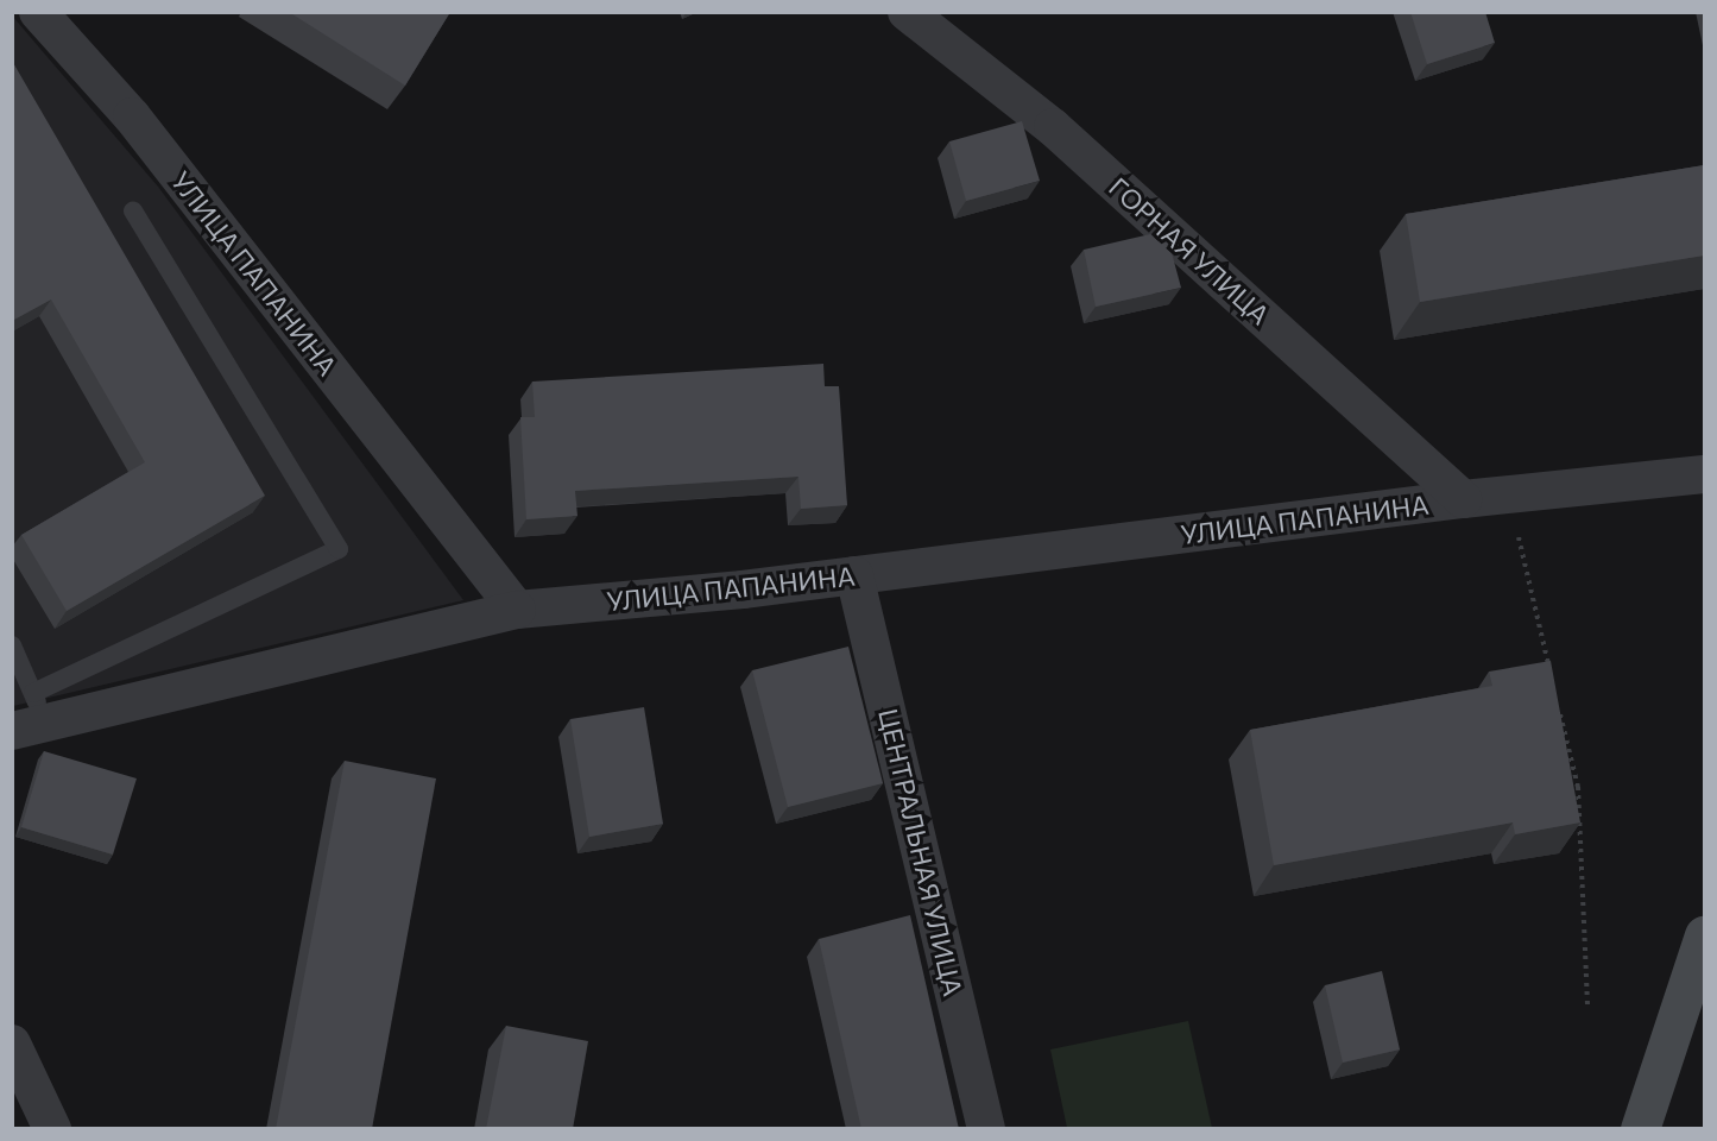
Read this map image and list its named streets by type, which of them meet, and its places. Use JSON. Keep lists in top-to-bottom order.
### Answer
{
  "streets": {
    "street": ["ГОРНАЯ УЛИЦА", "УЛИЦА ПАПАНИНА", "ЦЕНТРАЛЬНАЯ УЛИЦА"]
  },
  "crossings": [
    ["ГОРНАЯ УЛИЦА", "УЛИЦА ПАПАНИНА"],
    ["УЛИЦА ПАПАНИНА", "ЦЕНТРАЛЬНАЯ УЛИЦА"]
  ]
}
